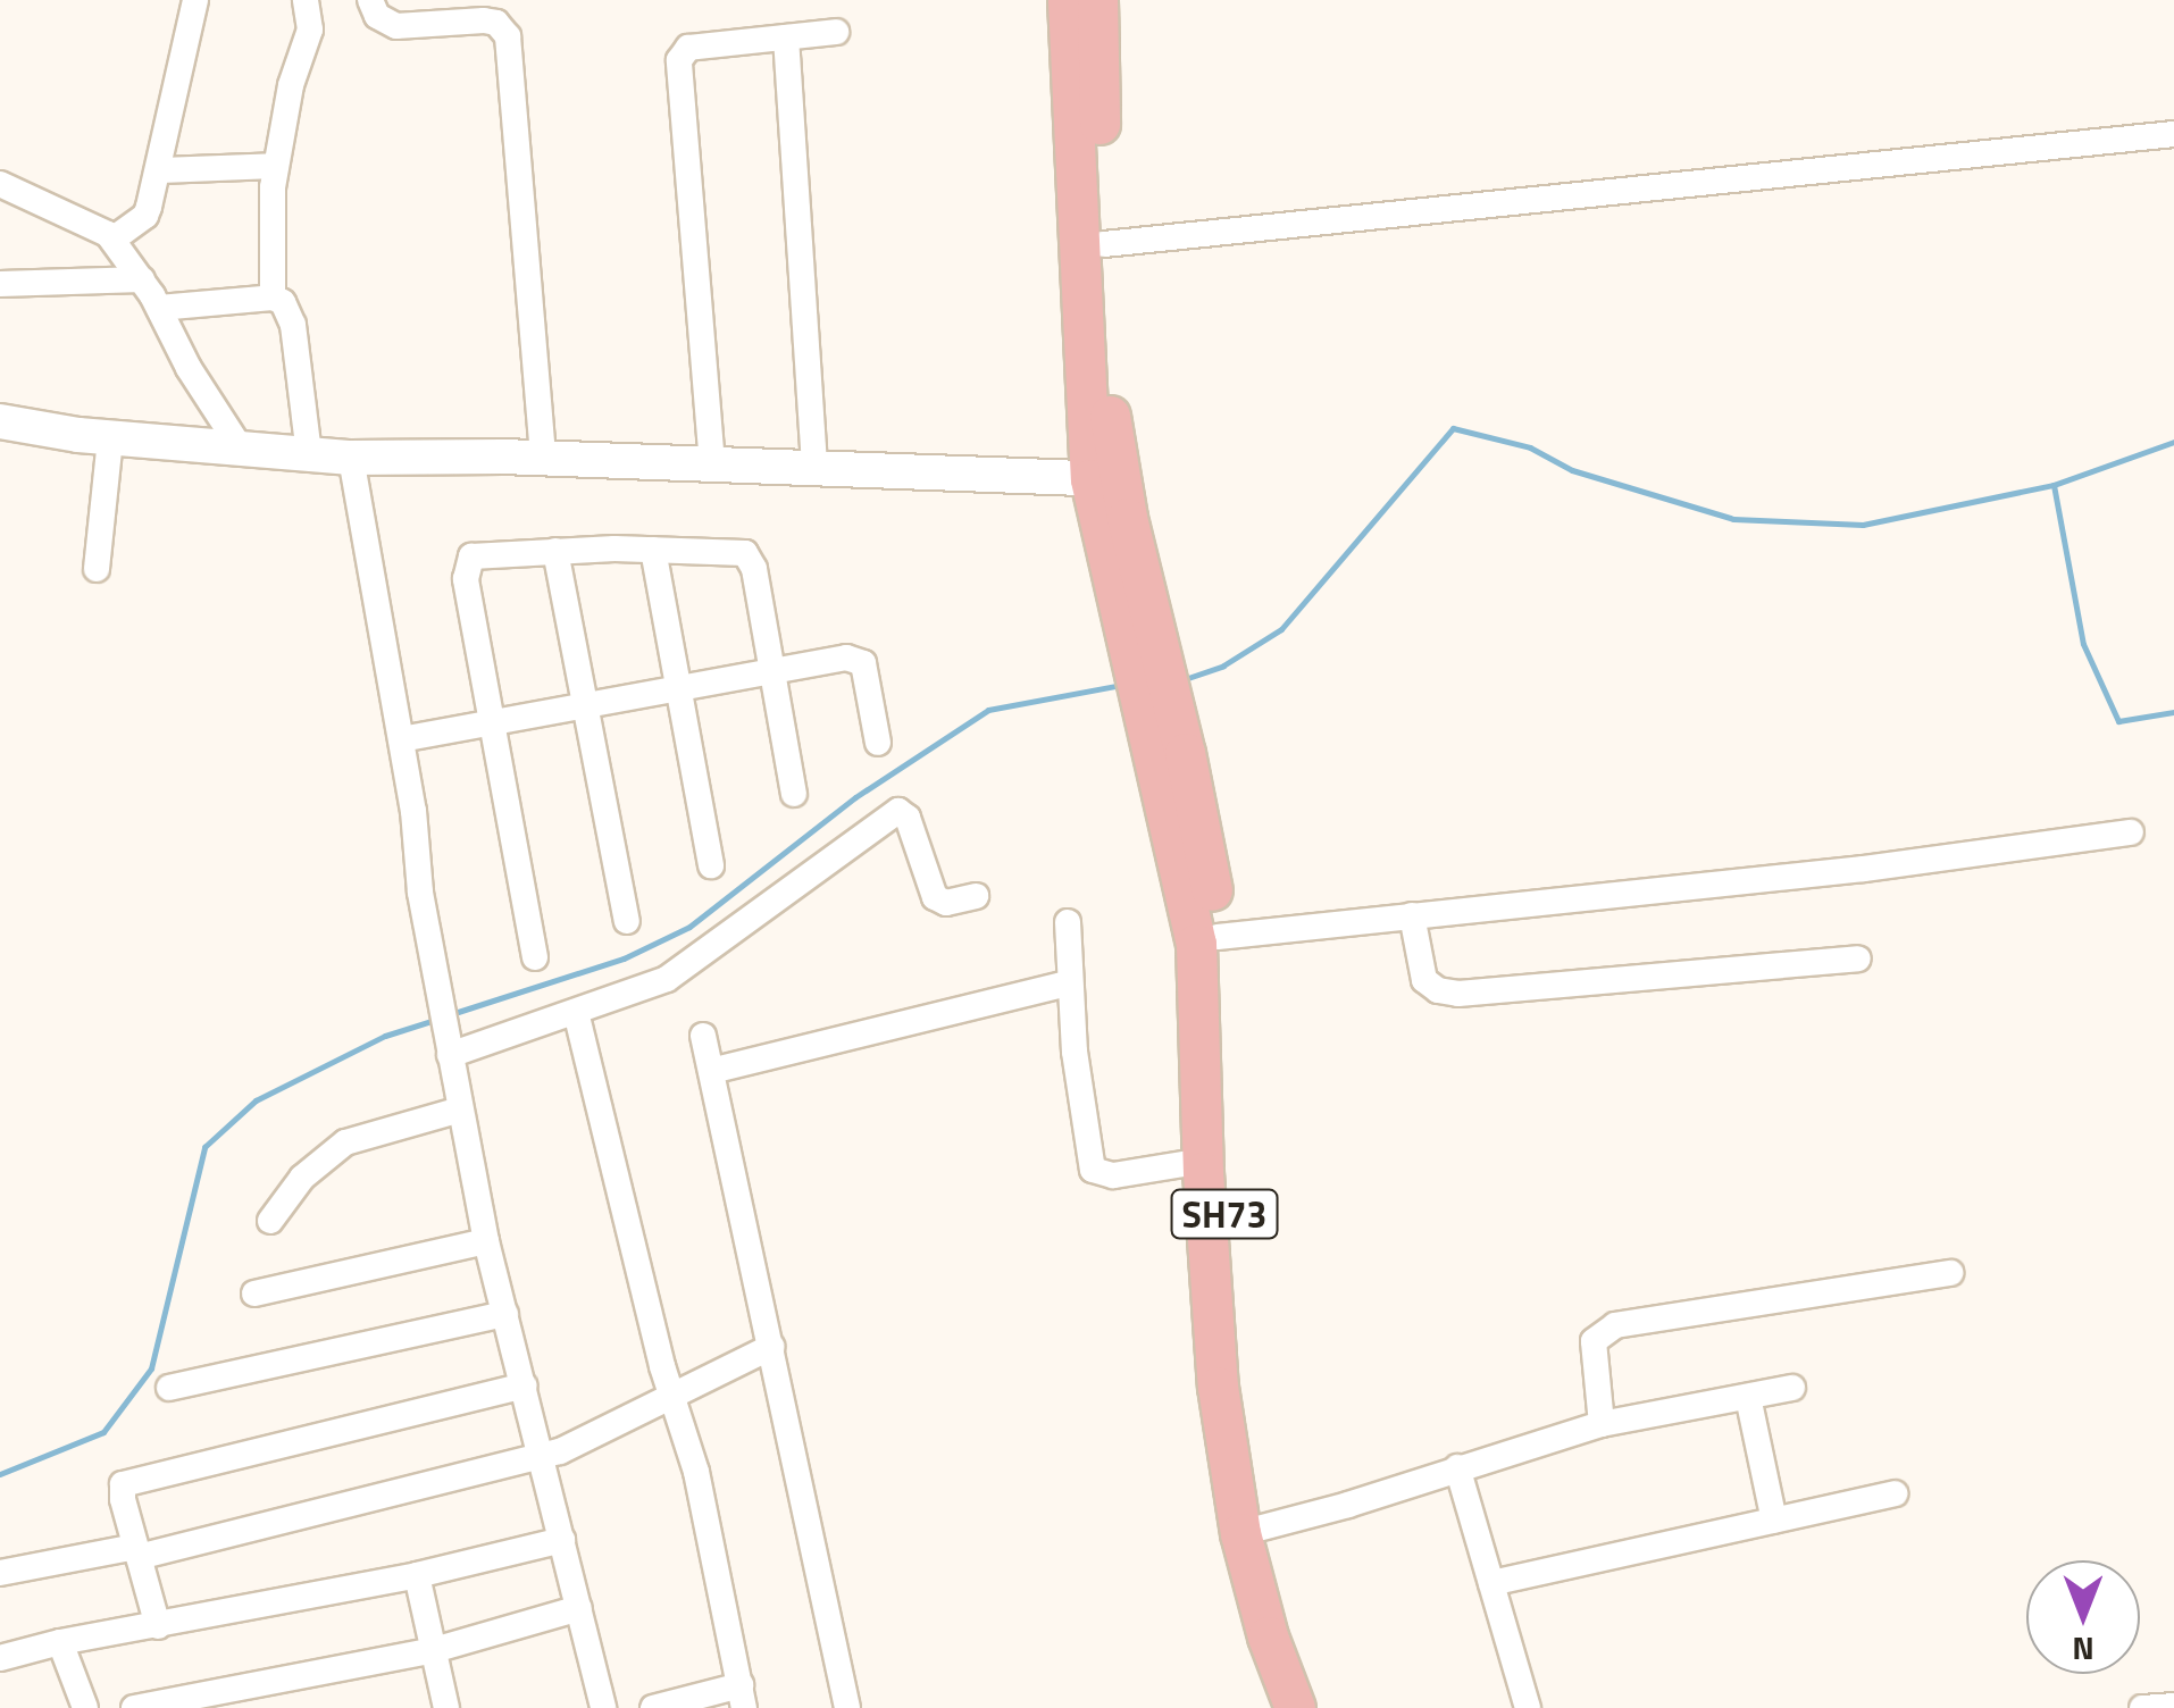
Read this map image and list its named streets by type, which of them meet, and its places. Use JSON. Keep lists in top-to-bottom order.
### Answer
{
  "streets": {
    "main road": ["SH73"]
  },
  "north": "bottom"
}
